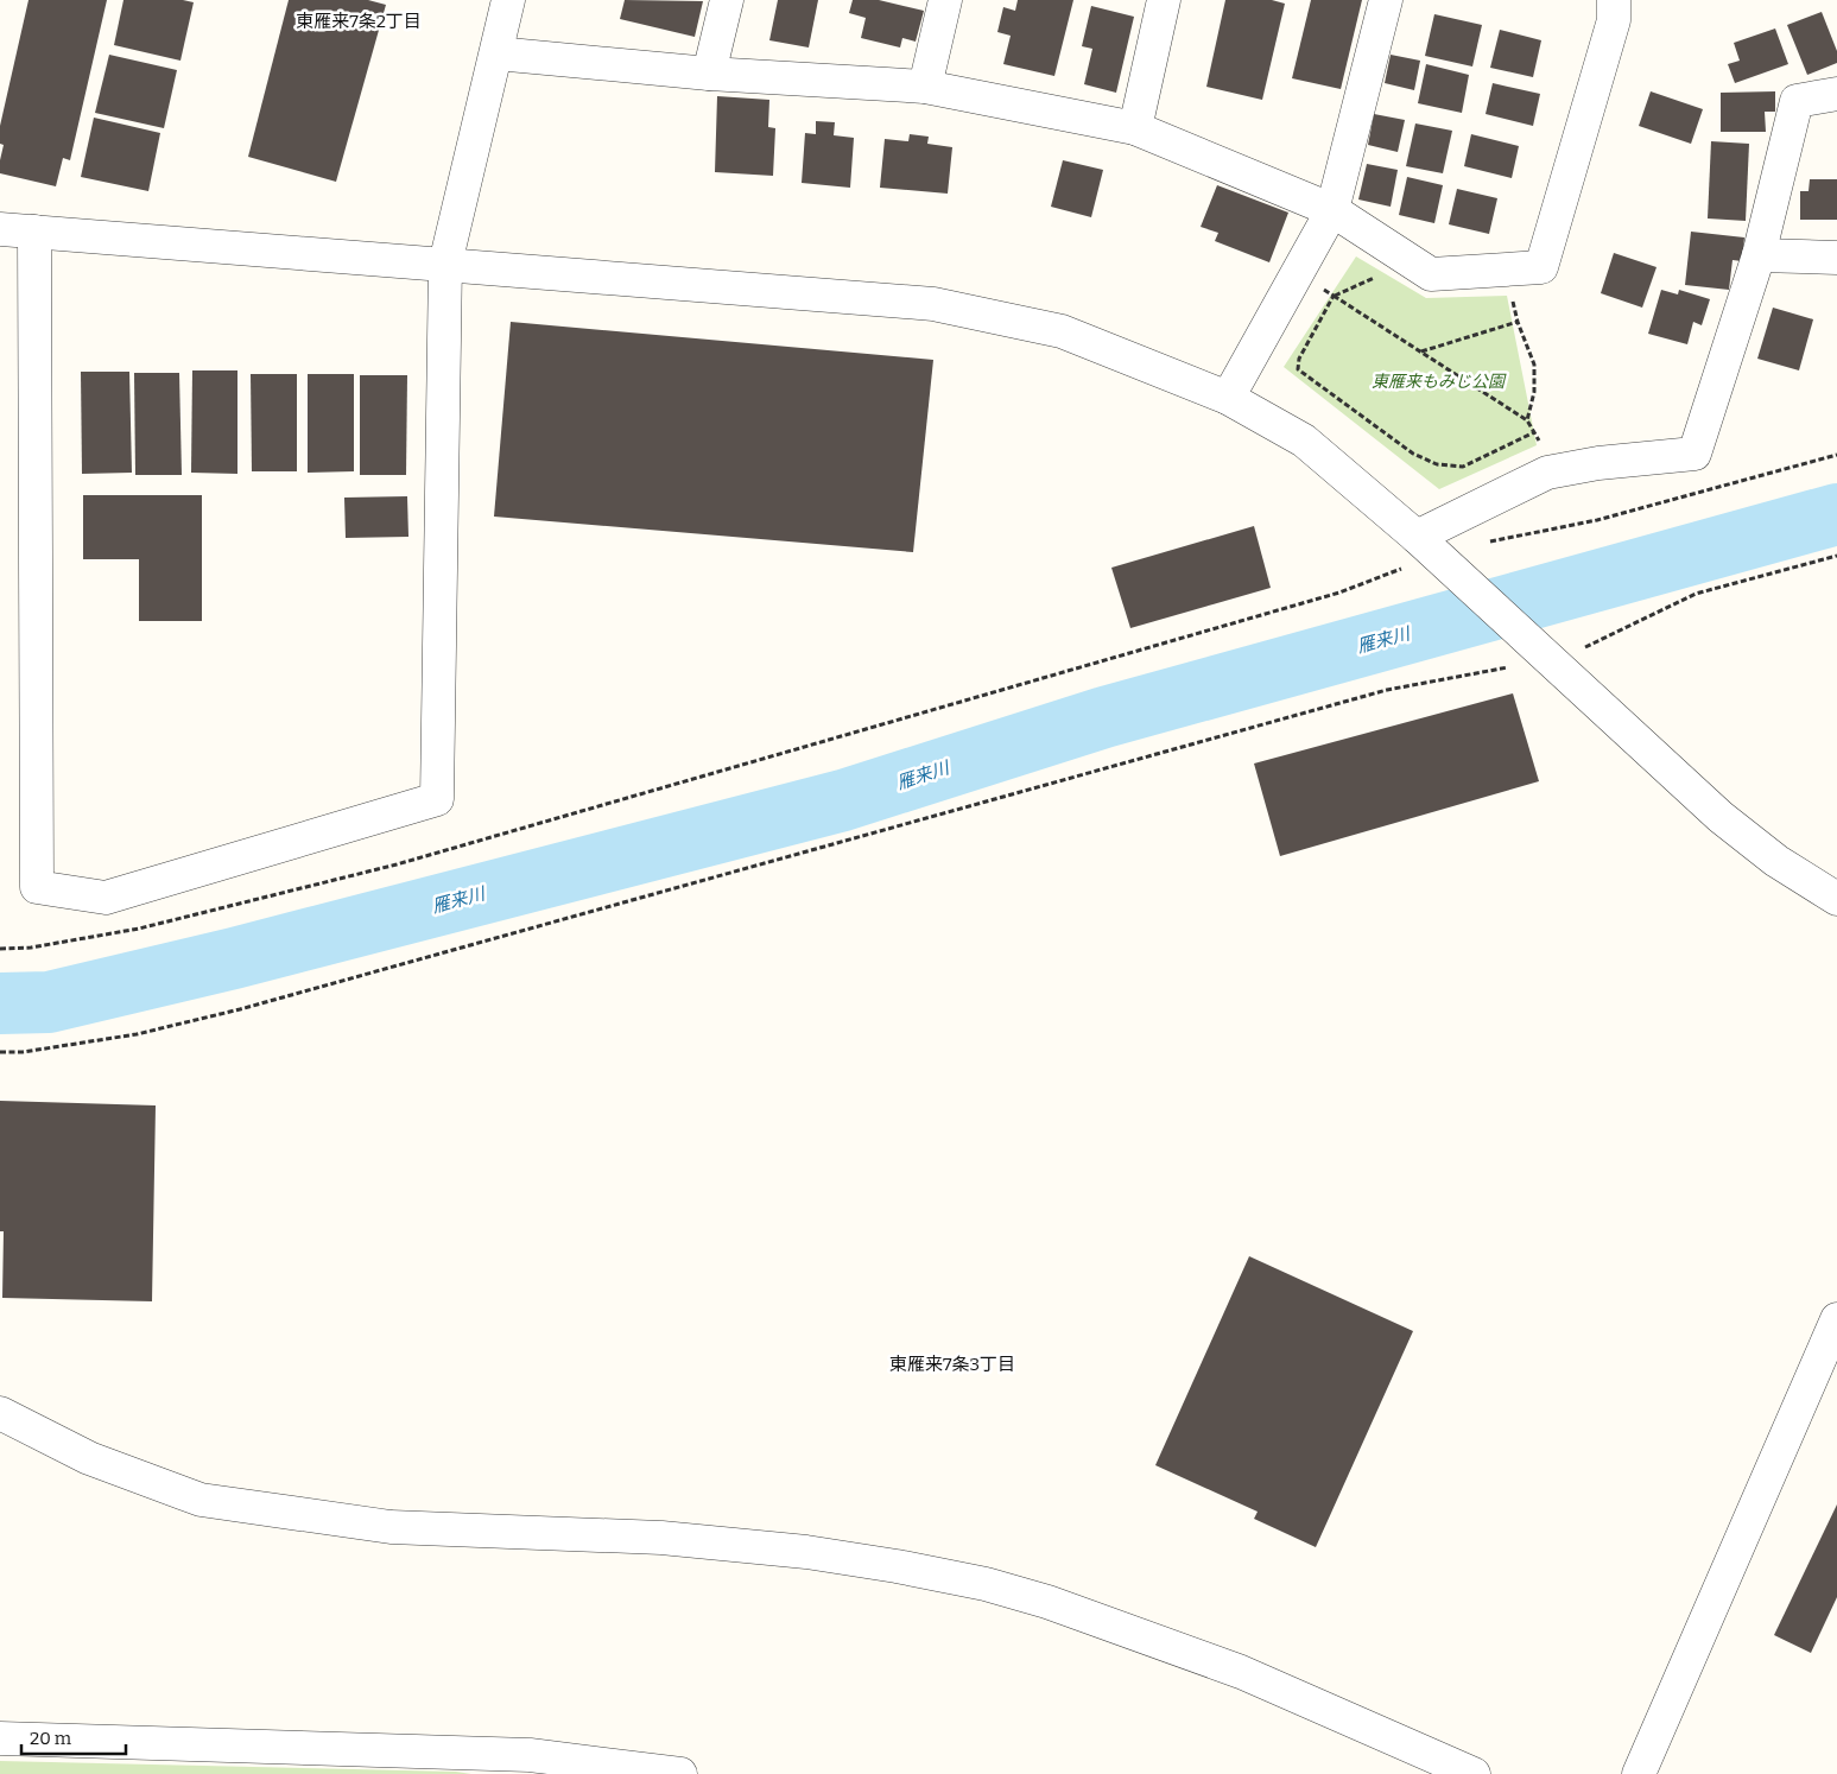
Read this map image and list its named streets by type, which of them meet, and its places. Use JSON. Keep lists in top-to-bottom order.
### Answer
{
  "districts": ["東雁来7条2丁目", "東雁来7条3丁目"],
  "water": ["雁来川"],
  "parks": ["東雁来もみじ公園"],
  "scale_bar": "20 m"
}
